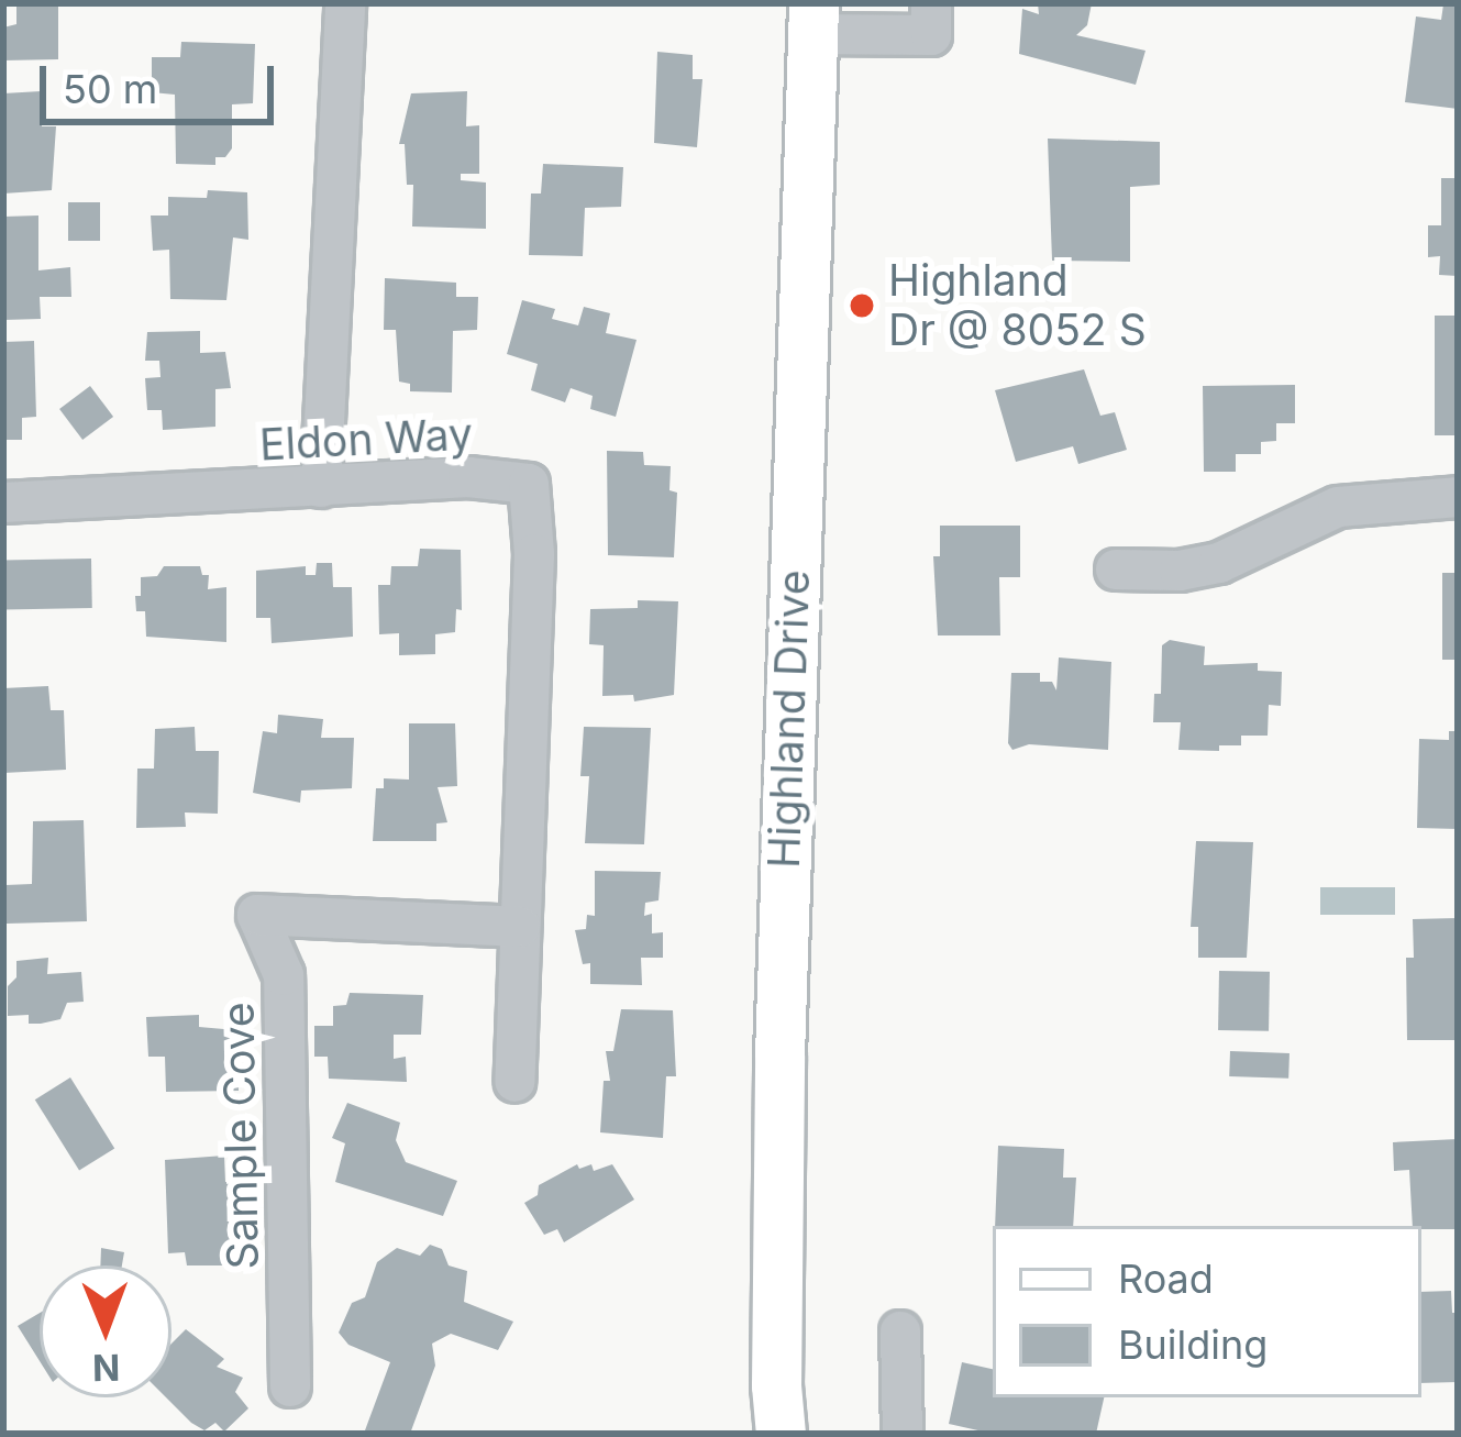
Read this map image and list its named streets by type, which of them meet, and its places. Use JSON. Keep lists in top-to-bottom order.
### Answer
{
  "streets": {
    "main road": ["Highland Drive"],
    "street": ["Eldon Way", "Sample Cove"]
  },
  "crossings": [
    ["Eldon Way", "Sample Cove"]
  ],
  "places": ["Highland Dr @ 8052 S"],
  "legend": ["Road", "Building"],
  "scale_bar": "50 m",
  "north": "bottom"
}
